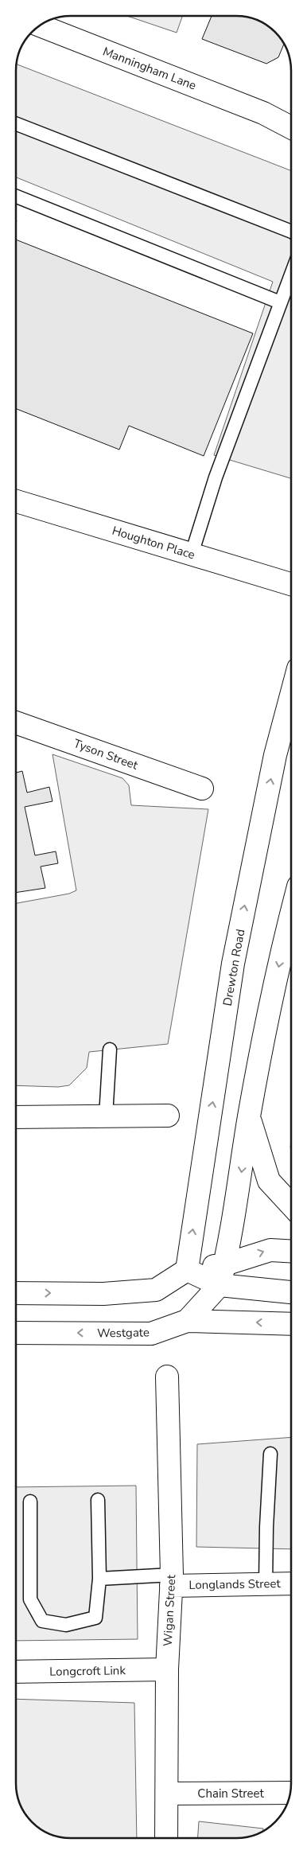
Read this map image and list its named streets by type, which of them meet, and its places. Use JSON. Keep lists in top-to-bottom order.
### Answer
{
  "streets": {
    "main road": [
      "Manningham Lane",
      "Houghton Place",
      "Tyson Street",
      "Drewton Road",
      "Westgate",
      "Longlands Street",
      "Wigan Street",
      "Longcroft Link",
      "Chain Street"
    ]
  },
  "crossings": [
    ["Longlands Street", "Wigan Street"],
    ["Wigan Street", "Longcroft Link"],
    ["Wigan Street", "Chain Street"]
  ]
}
